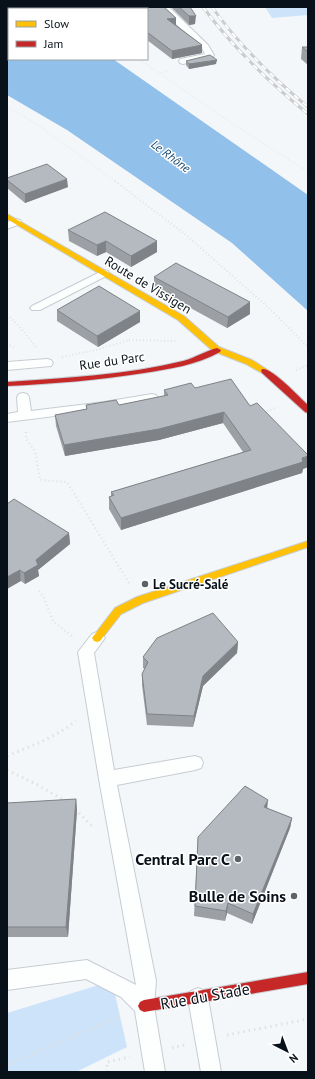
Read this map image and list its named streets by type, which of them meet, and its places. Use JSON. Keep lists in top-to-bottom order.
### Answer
{
  "streets": {
    "street": ["Route de Vissigen", "Rue du Parc", "Rue du Stade"]
  },
  "crossings": [
    ["Route de Vissigen", "Rue du Parc"]
  ],
  "water": ["Le Rhône"],
  "places": ["Le Sucré-Salé", "Central Parc C", "Bulle de Soins"],
  "legend": ["Slow", "Jam"],
  "north": "bottom right"
}
